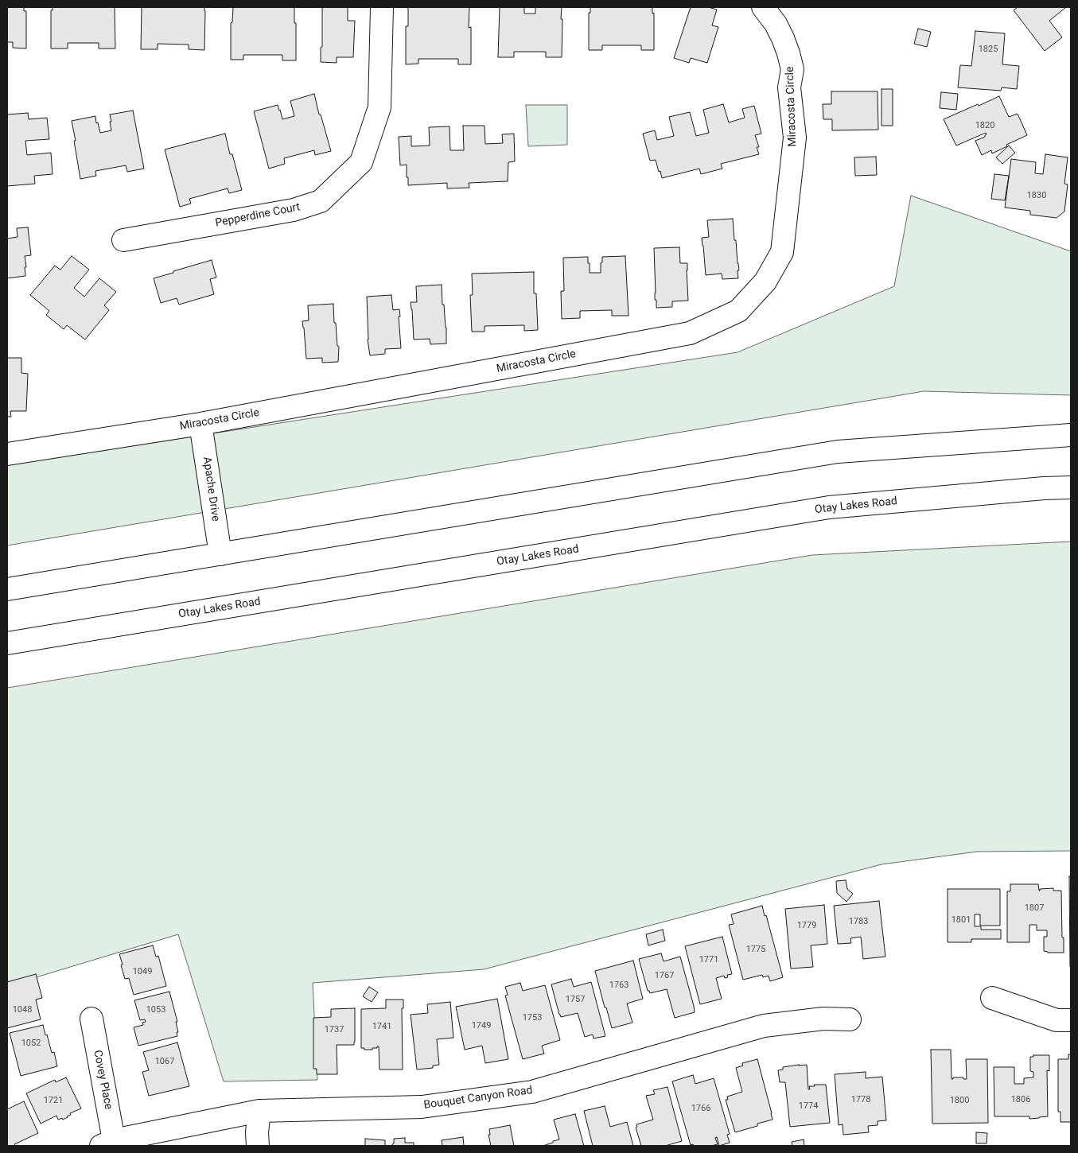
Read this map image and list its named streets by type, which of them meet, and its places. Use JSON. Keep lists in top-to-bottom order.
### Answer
{
  "streets": {
    "street": [
      "Miracosta Circle",
      "Pepperdine Court",
      "Apache Drive",
      "Otay Lakes Road",
      "Covey Place",
      "Bouquet Canyon Road"
    ]
  },
  "crossings": [
    ["Miracosta Circle", "Apache Drive"],
    ["Covey Place", "Bouquet Canyon Road"]
  ],
  "house_numbers": [
    "1825",
    "1820",
    "1830",
    "1807",
    "1801",
    "1783",
    "1779",
    "1775",
    "1771",
    "1049",
    "1767",
    "1763",
    "1757",
    "1048",
    "1053",
    "1753",
    "1749",
    "1741",
    "1737",
    "1052",
    "1067",
    "1778",
    "1806",
    "1721",
    "1800",
    "1774",
    "1766"
  ]
}
